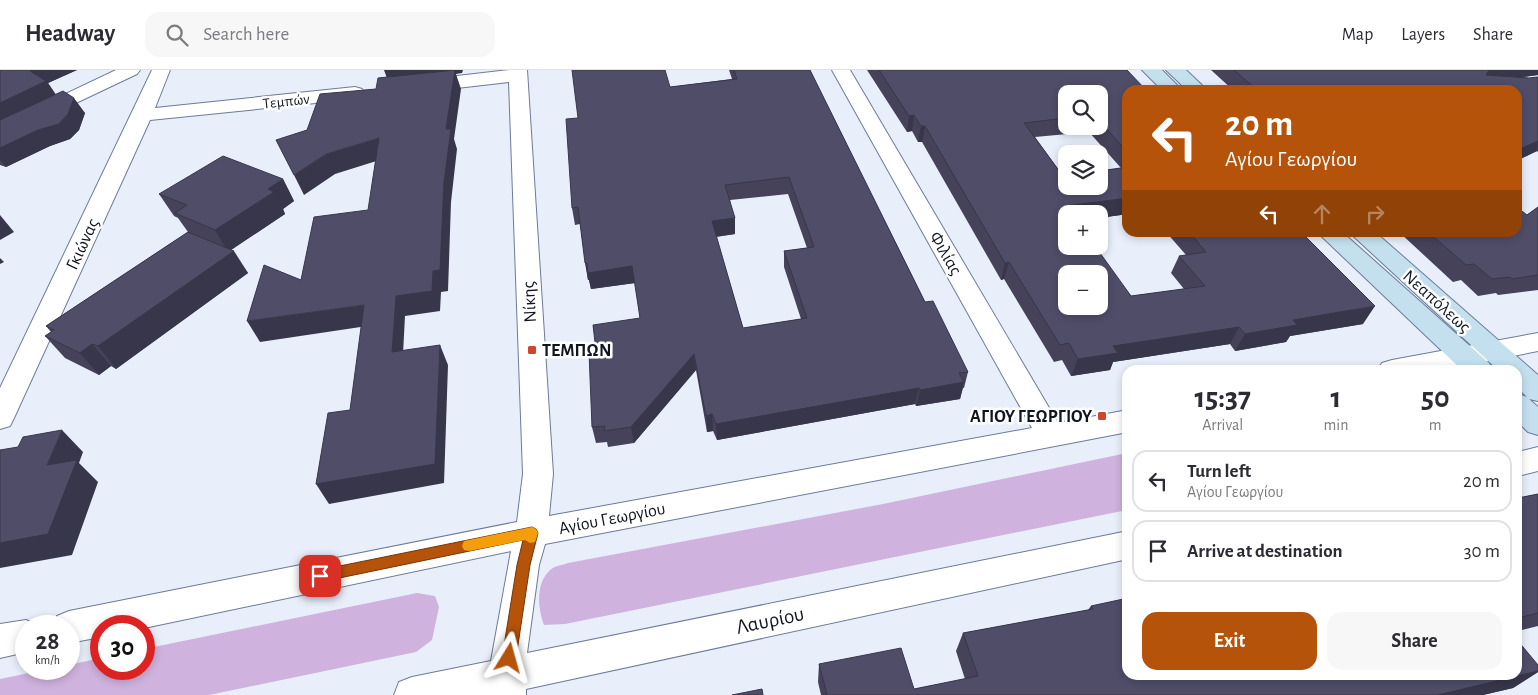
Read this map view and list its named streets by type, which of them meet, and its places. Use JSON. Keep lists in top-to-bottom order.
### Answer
{
  "streets": {
    "street": [
      "Τεμπών",
      "Γκιώνας",
      "Φιλίας",
      "Νεαπόλεως",
      "Νίκης",
      "Αγίου Γεωργίου",
      "Λαυρίου"
    ]
  },
  "crossings": [
    ["Τεμπών", "Γκιώνας"],
    ["Φιλίας", "Αγίου Γεωργίου"],
    ["Νίκης", "Αγίου Γεωργίου"],
    ["Νίκης", "Λαυρίου"]
  ],
  "places": {
    "transit": ["ΤΕΜΠΩΝ", "ΑΓΙΟΥ ΓΕΩΡΓΙΟΥ"]
  },
  "page": {
    "header": "Headway",
    "search": "Search here",
    "nav": ["Map", "Layers", "Share"],
    "map_buttons": ["+", "−"],
    "turn": ["20 m", "Αγίου Γεωργίου"],
    "eta": [
      "15:37",
      "Arrival",
      "1",
      "min",
      "50",
      "m"
    ],
    "list": [
      {
        "name": "Turn left",
        "note": "Αγίου Γεωργίου",
        "value": "20 m"
      },
      {
        "name": "Arrive at destination",
        "value": "30 m"
      }
    ],
    "buttons": ["Exit", "Share"],
    "speed": "28 km/h",
    "limit": "30"
  }
}
